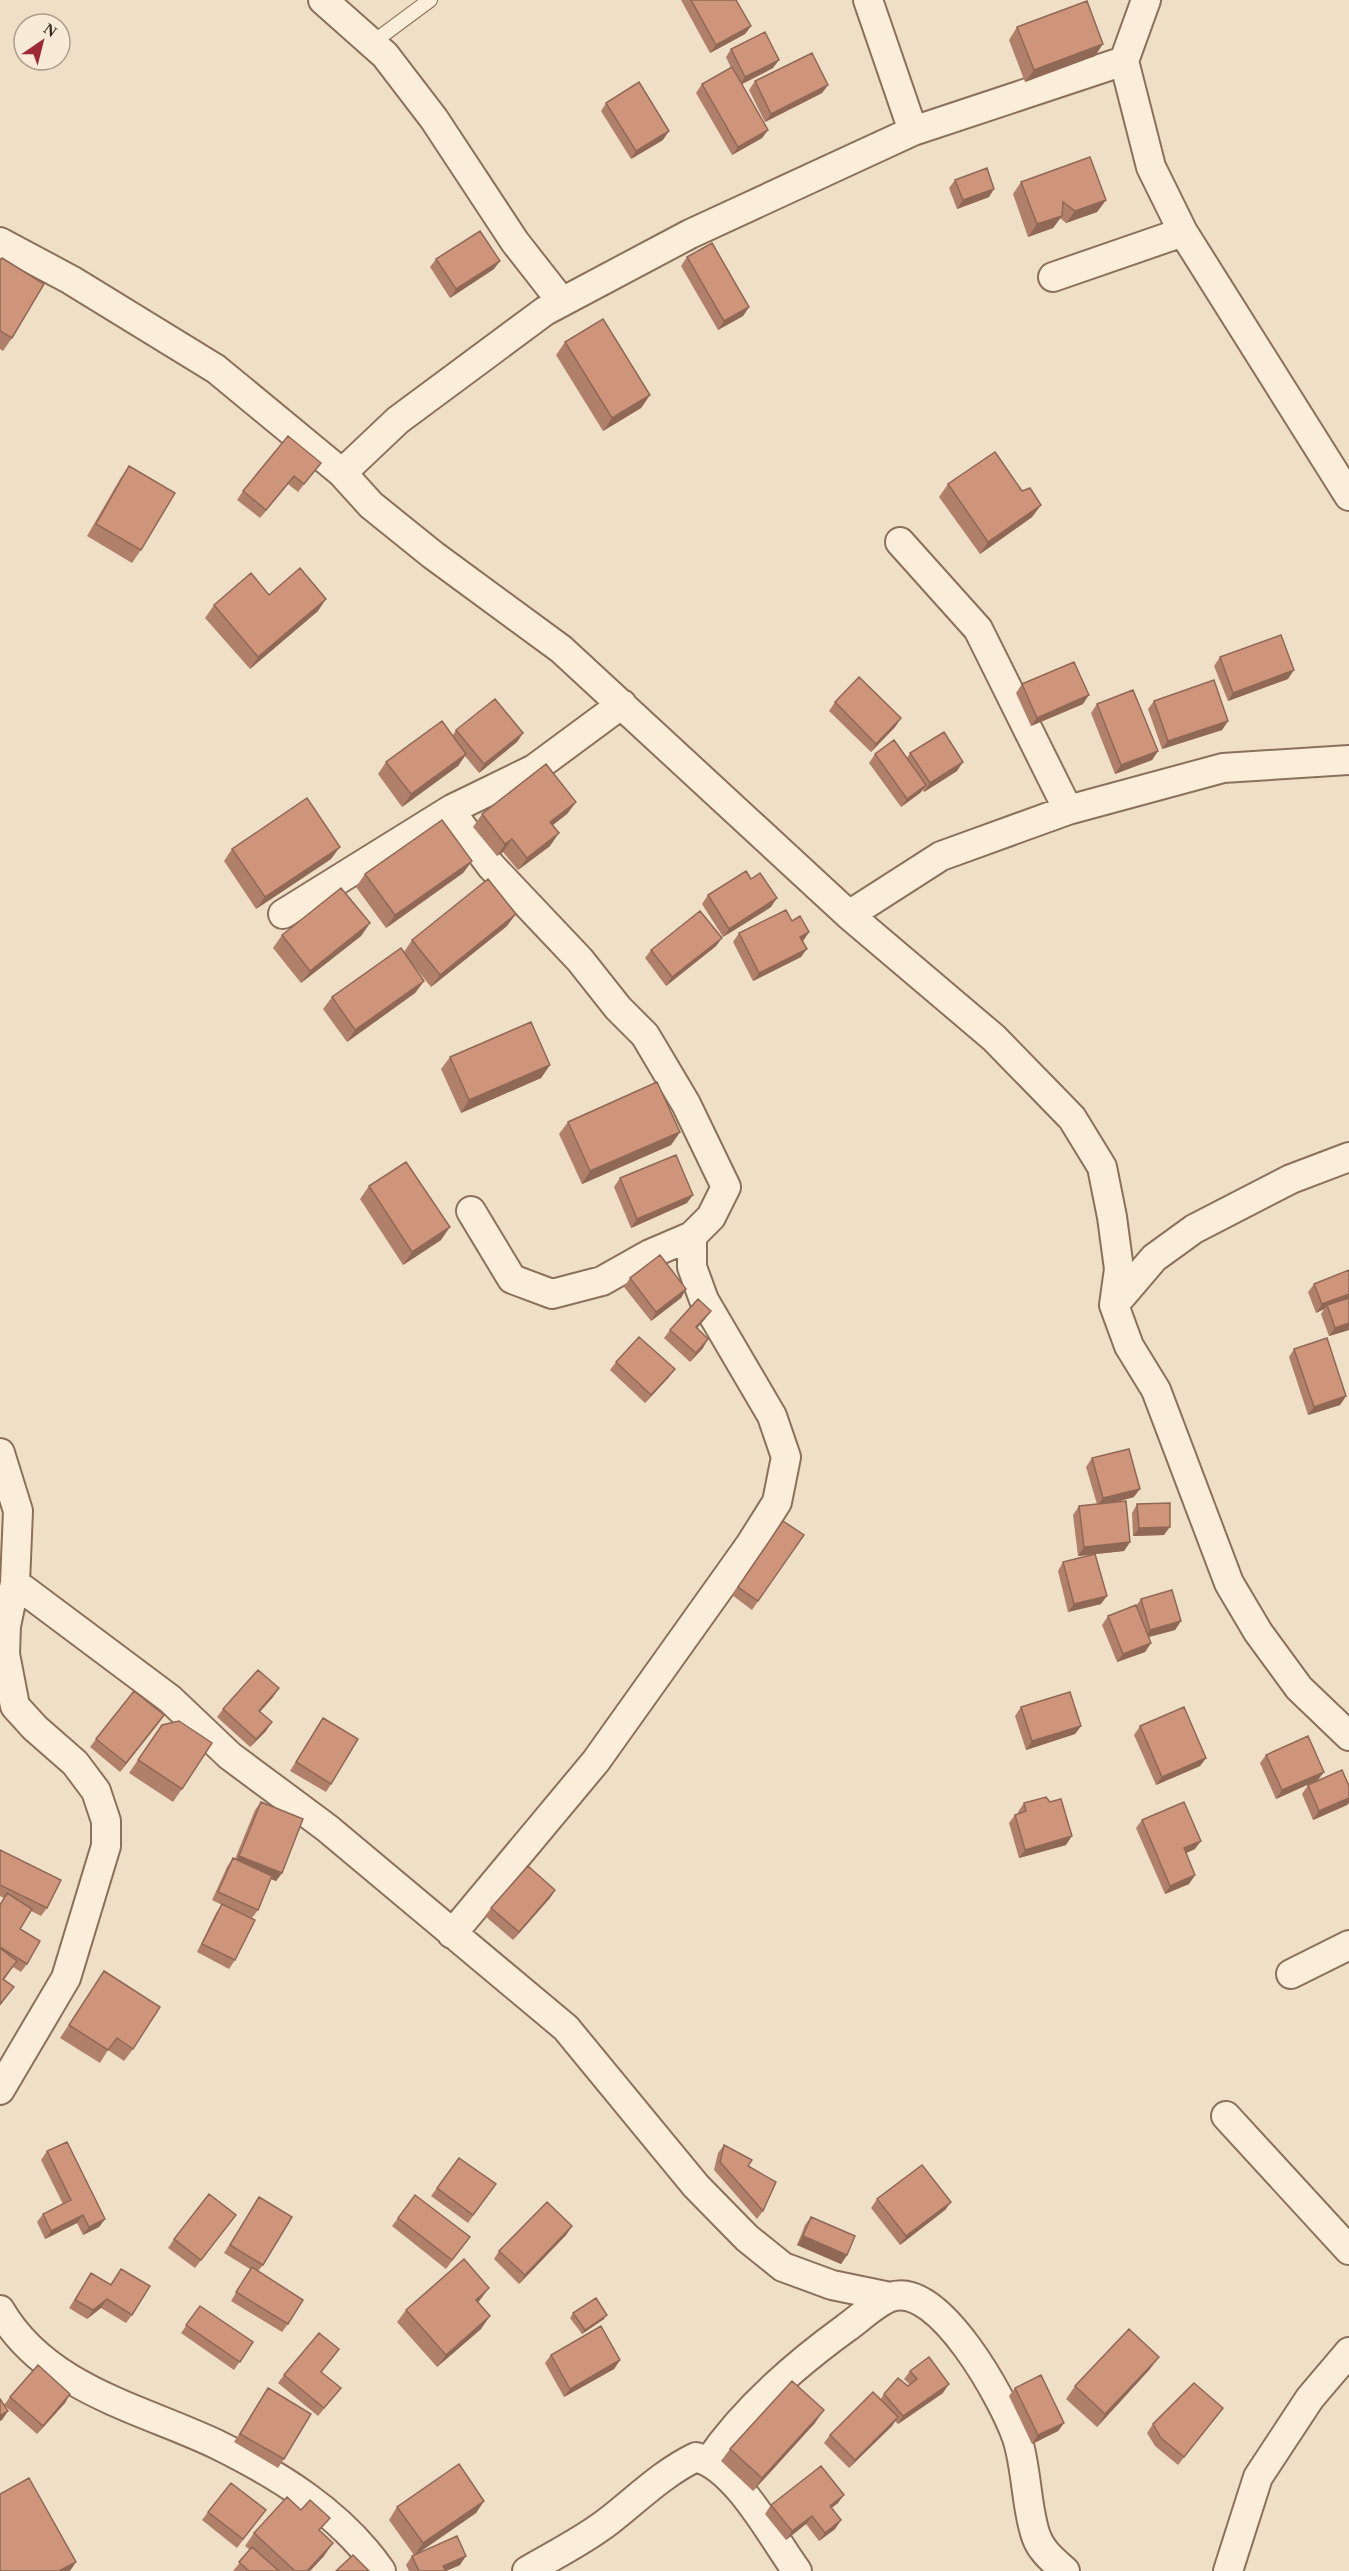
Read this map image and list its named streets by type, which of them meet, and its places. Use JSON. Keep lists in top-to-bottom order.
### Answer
{
  "north": "top right"
}
